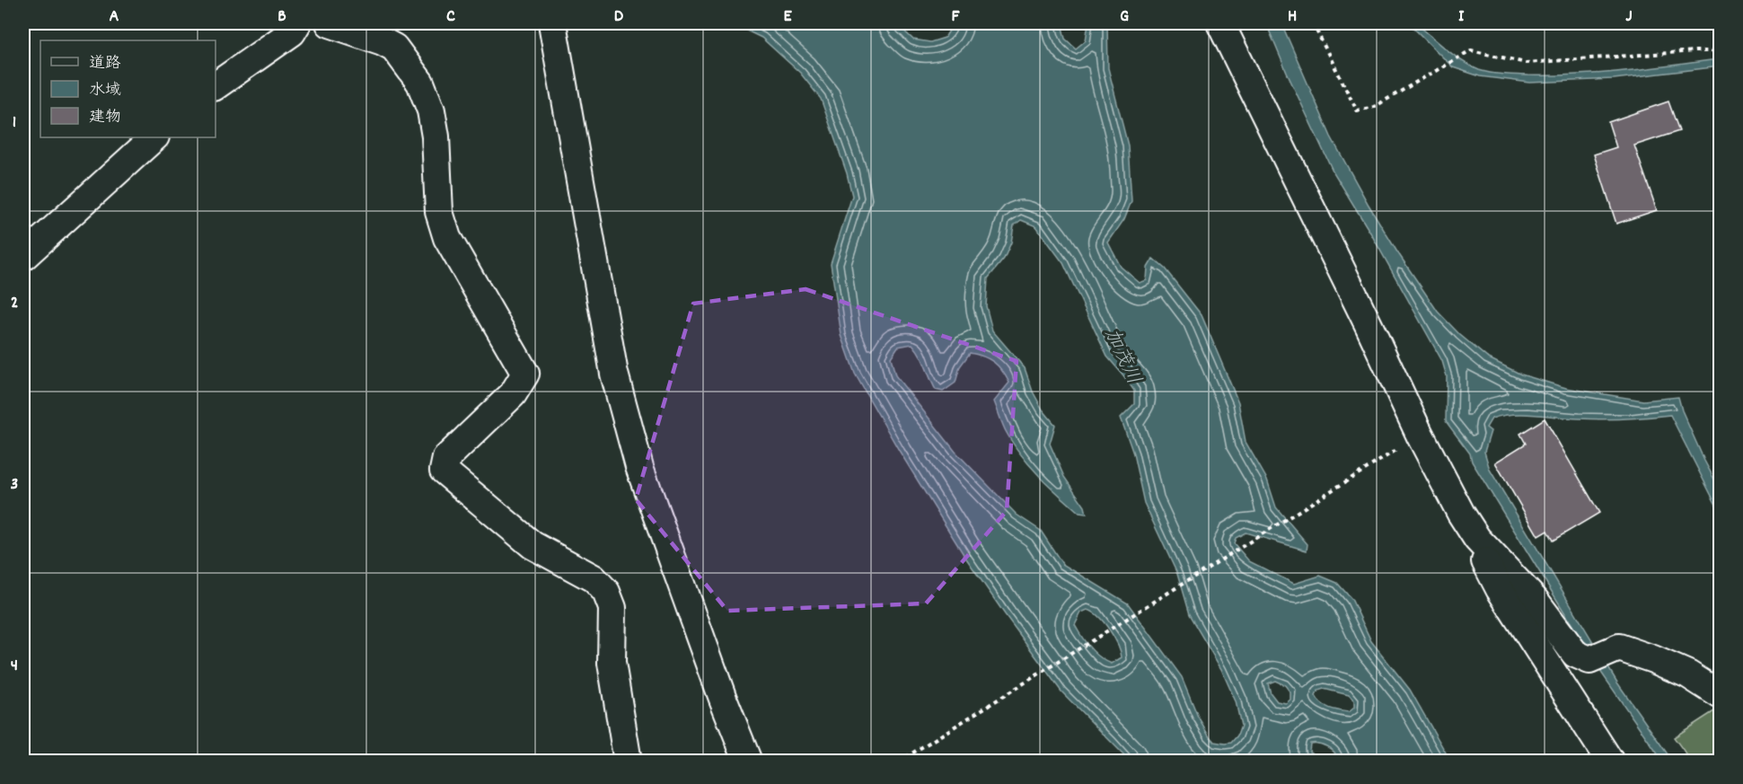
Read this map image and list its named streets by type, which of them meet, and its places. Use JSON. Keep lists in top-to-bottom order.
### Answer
{
  "water": ["加茂川"],
  "legend": ["道路", "水域", "建物"],
  "grid": {
    "columns": [
      "A",
      "B",
      "C",
      "D",
      "E",
      "F",
      "G",
      "H",
      "I",
      "J"
    ],
    "rows": [
      "1",
      "2",
      "3",
      "4"
    ]
  }
}
